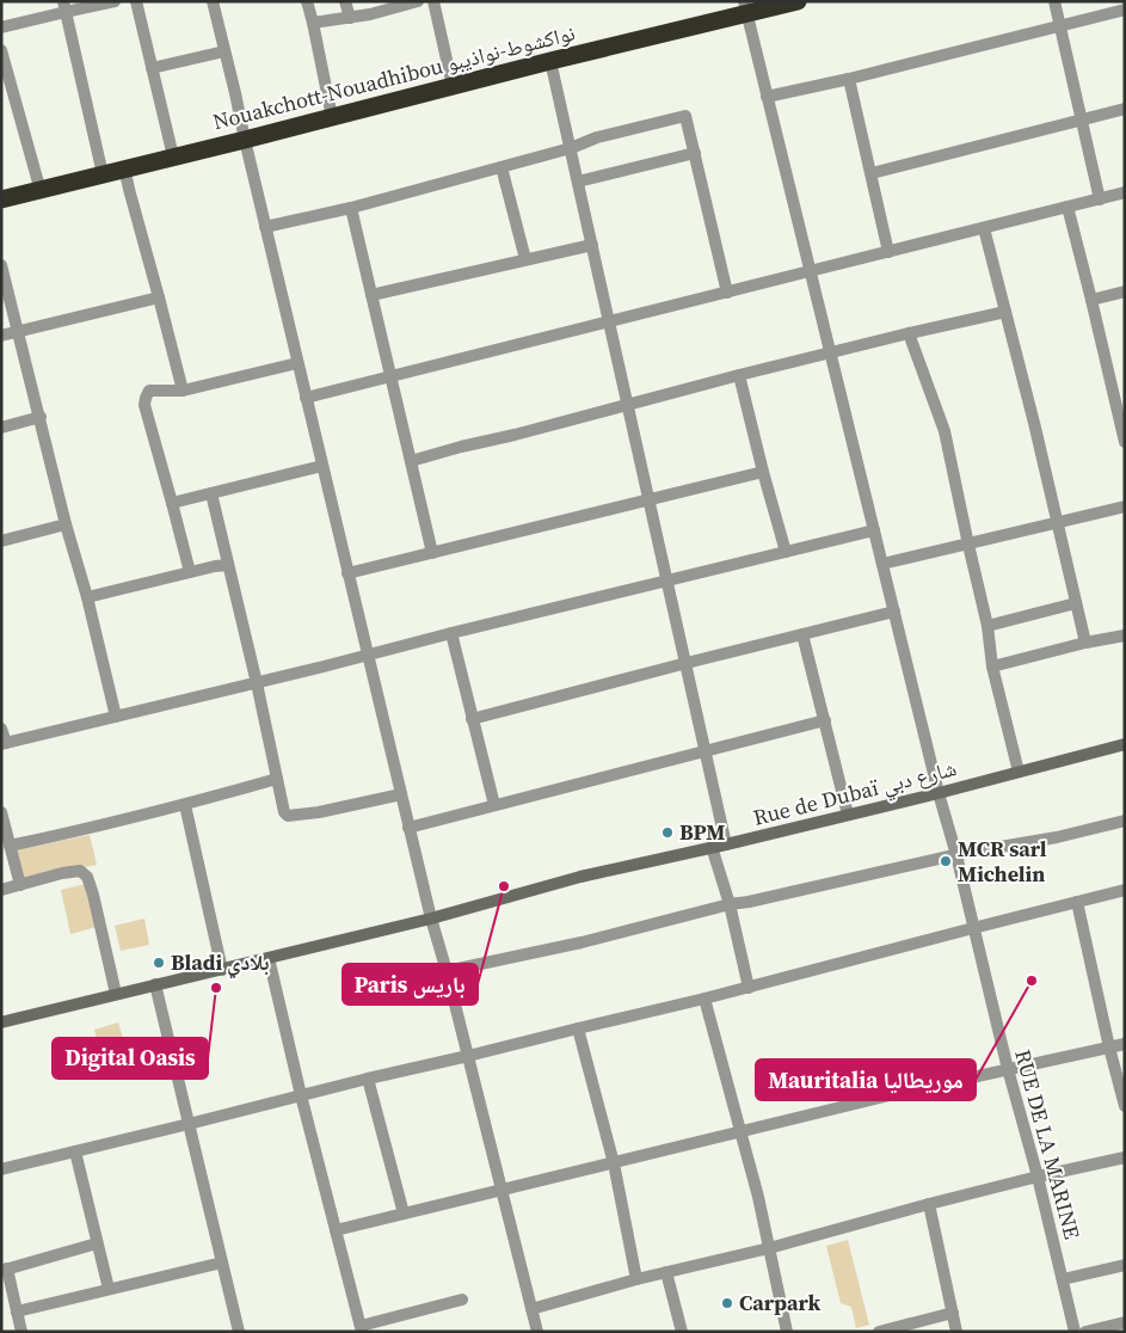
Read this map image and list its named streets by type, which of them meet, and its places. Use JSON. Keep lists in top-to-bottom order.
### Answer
{
  "streets": {
    "highway": ["Nouakchott-Nouadhibou نواكشوط-نواذيبو"],
    "street": ["Rue de Dubaï شارع دبي", "RUE DE LA MARINE"]
  },
  "crossings": [
    ["Nouakchott-Nouadhibou نواكشوط-نواذيبو", "RUE DE LA MARINE"],
    ["Rue de Dubaï شارع دبي", "RUE DE LA MARINE"]
  ],
  "places": [
    "BPM",
    "MCR sarl Michelin",
    "Paris باريس",
    "Bladi بلادي",
    "Mauritalia موريطاليا",
    "Digital Oasis",
    "Carpark"
  ]
}
